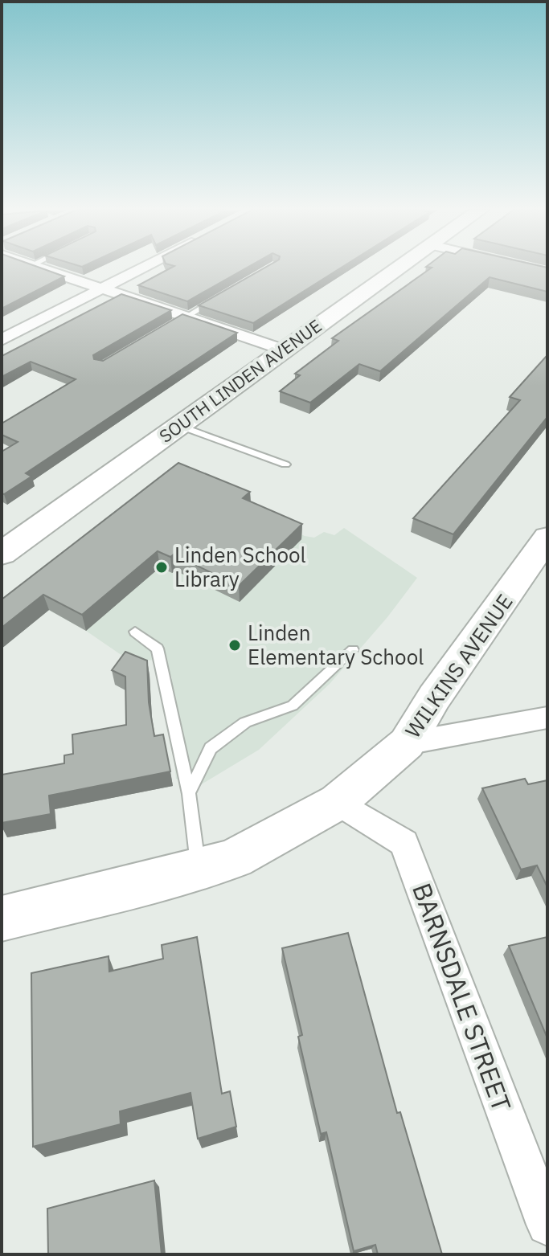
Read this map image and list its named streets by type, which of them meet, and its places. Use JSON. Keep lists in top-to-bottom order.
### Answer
{
  "streets": {
    "street": ["SOUTH LINDEN AVENUE", "WILKINS AVENUE", "BARNSDALE STREET"]
  },
  "crossings": [
    ["WILKINS AVENUE", "BARNSDALE STREET"]
  ],
  "places": ["Linden School Library", "Linden Elementary School"]
}
